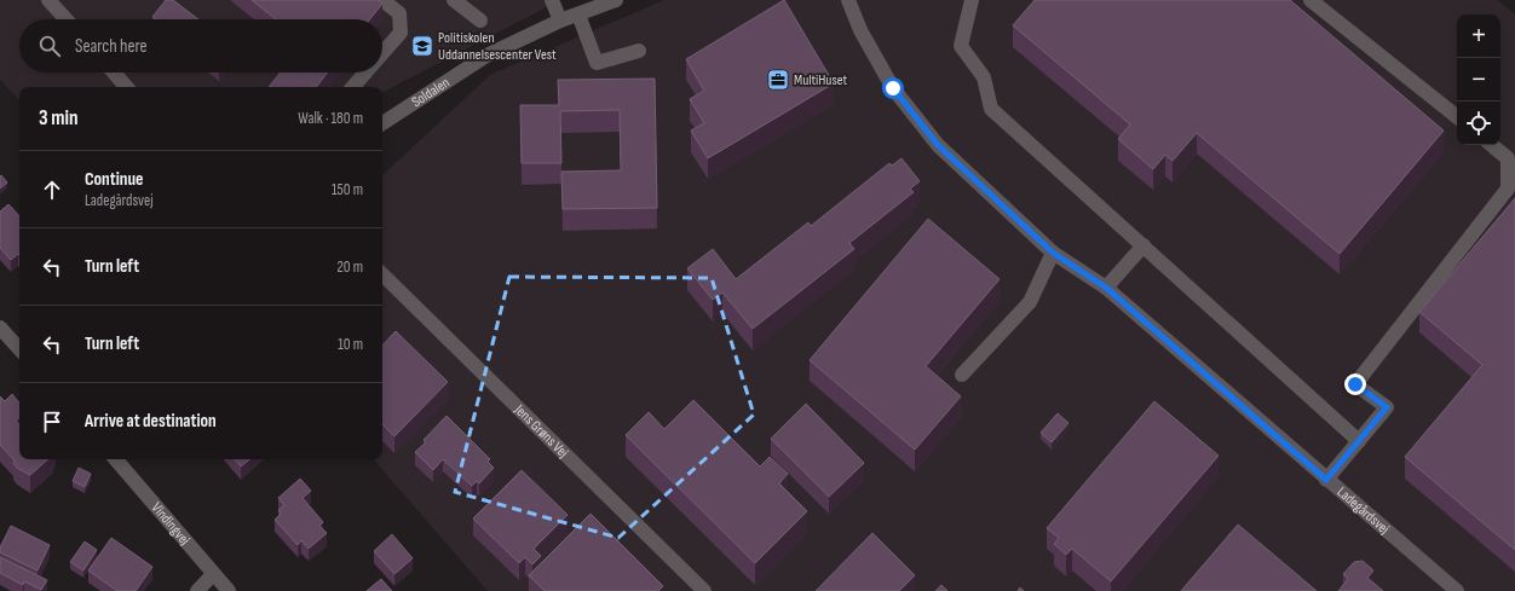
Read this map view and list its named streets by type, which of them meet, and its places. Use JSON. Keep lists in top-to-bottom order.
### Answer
{
  "streets": {
    "street": [
      "Soldalen",
      "Jens Grøns Vej",
      "Ladegårdsvej",
      "Vindingvej"
    ]
  },
  "places": {
    "school or university": ["Politiskolen Uddannelsescenter Vest"],
    "office": ["MultiHuset"]
  },
  "page": {
    "map_buttons": ["+", "−"],
    "search": "Search here",
    "heading": ["3 min", "Walk · 180 m"],
    "list": [
      ["Continue", "Ladegårdsvej", "150 m"],
      ["Turn left", "20 m"],
      ["Turn left", "10 m"],
      "Arrive at destination"
    ]
  }
}
